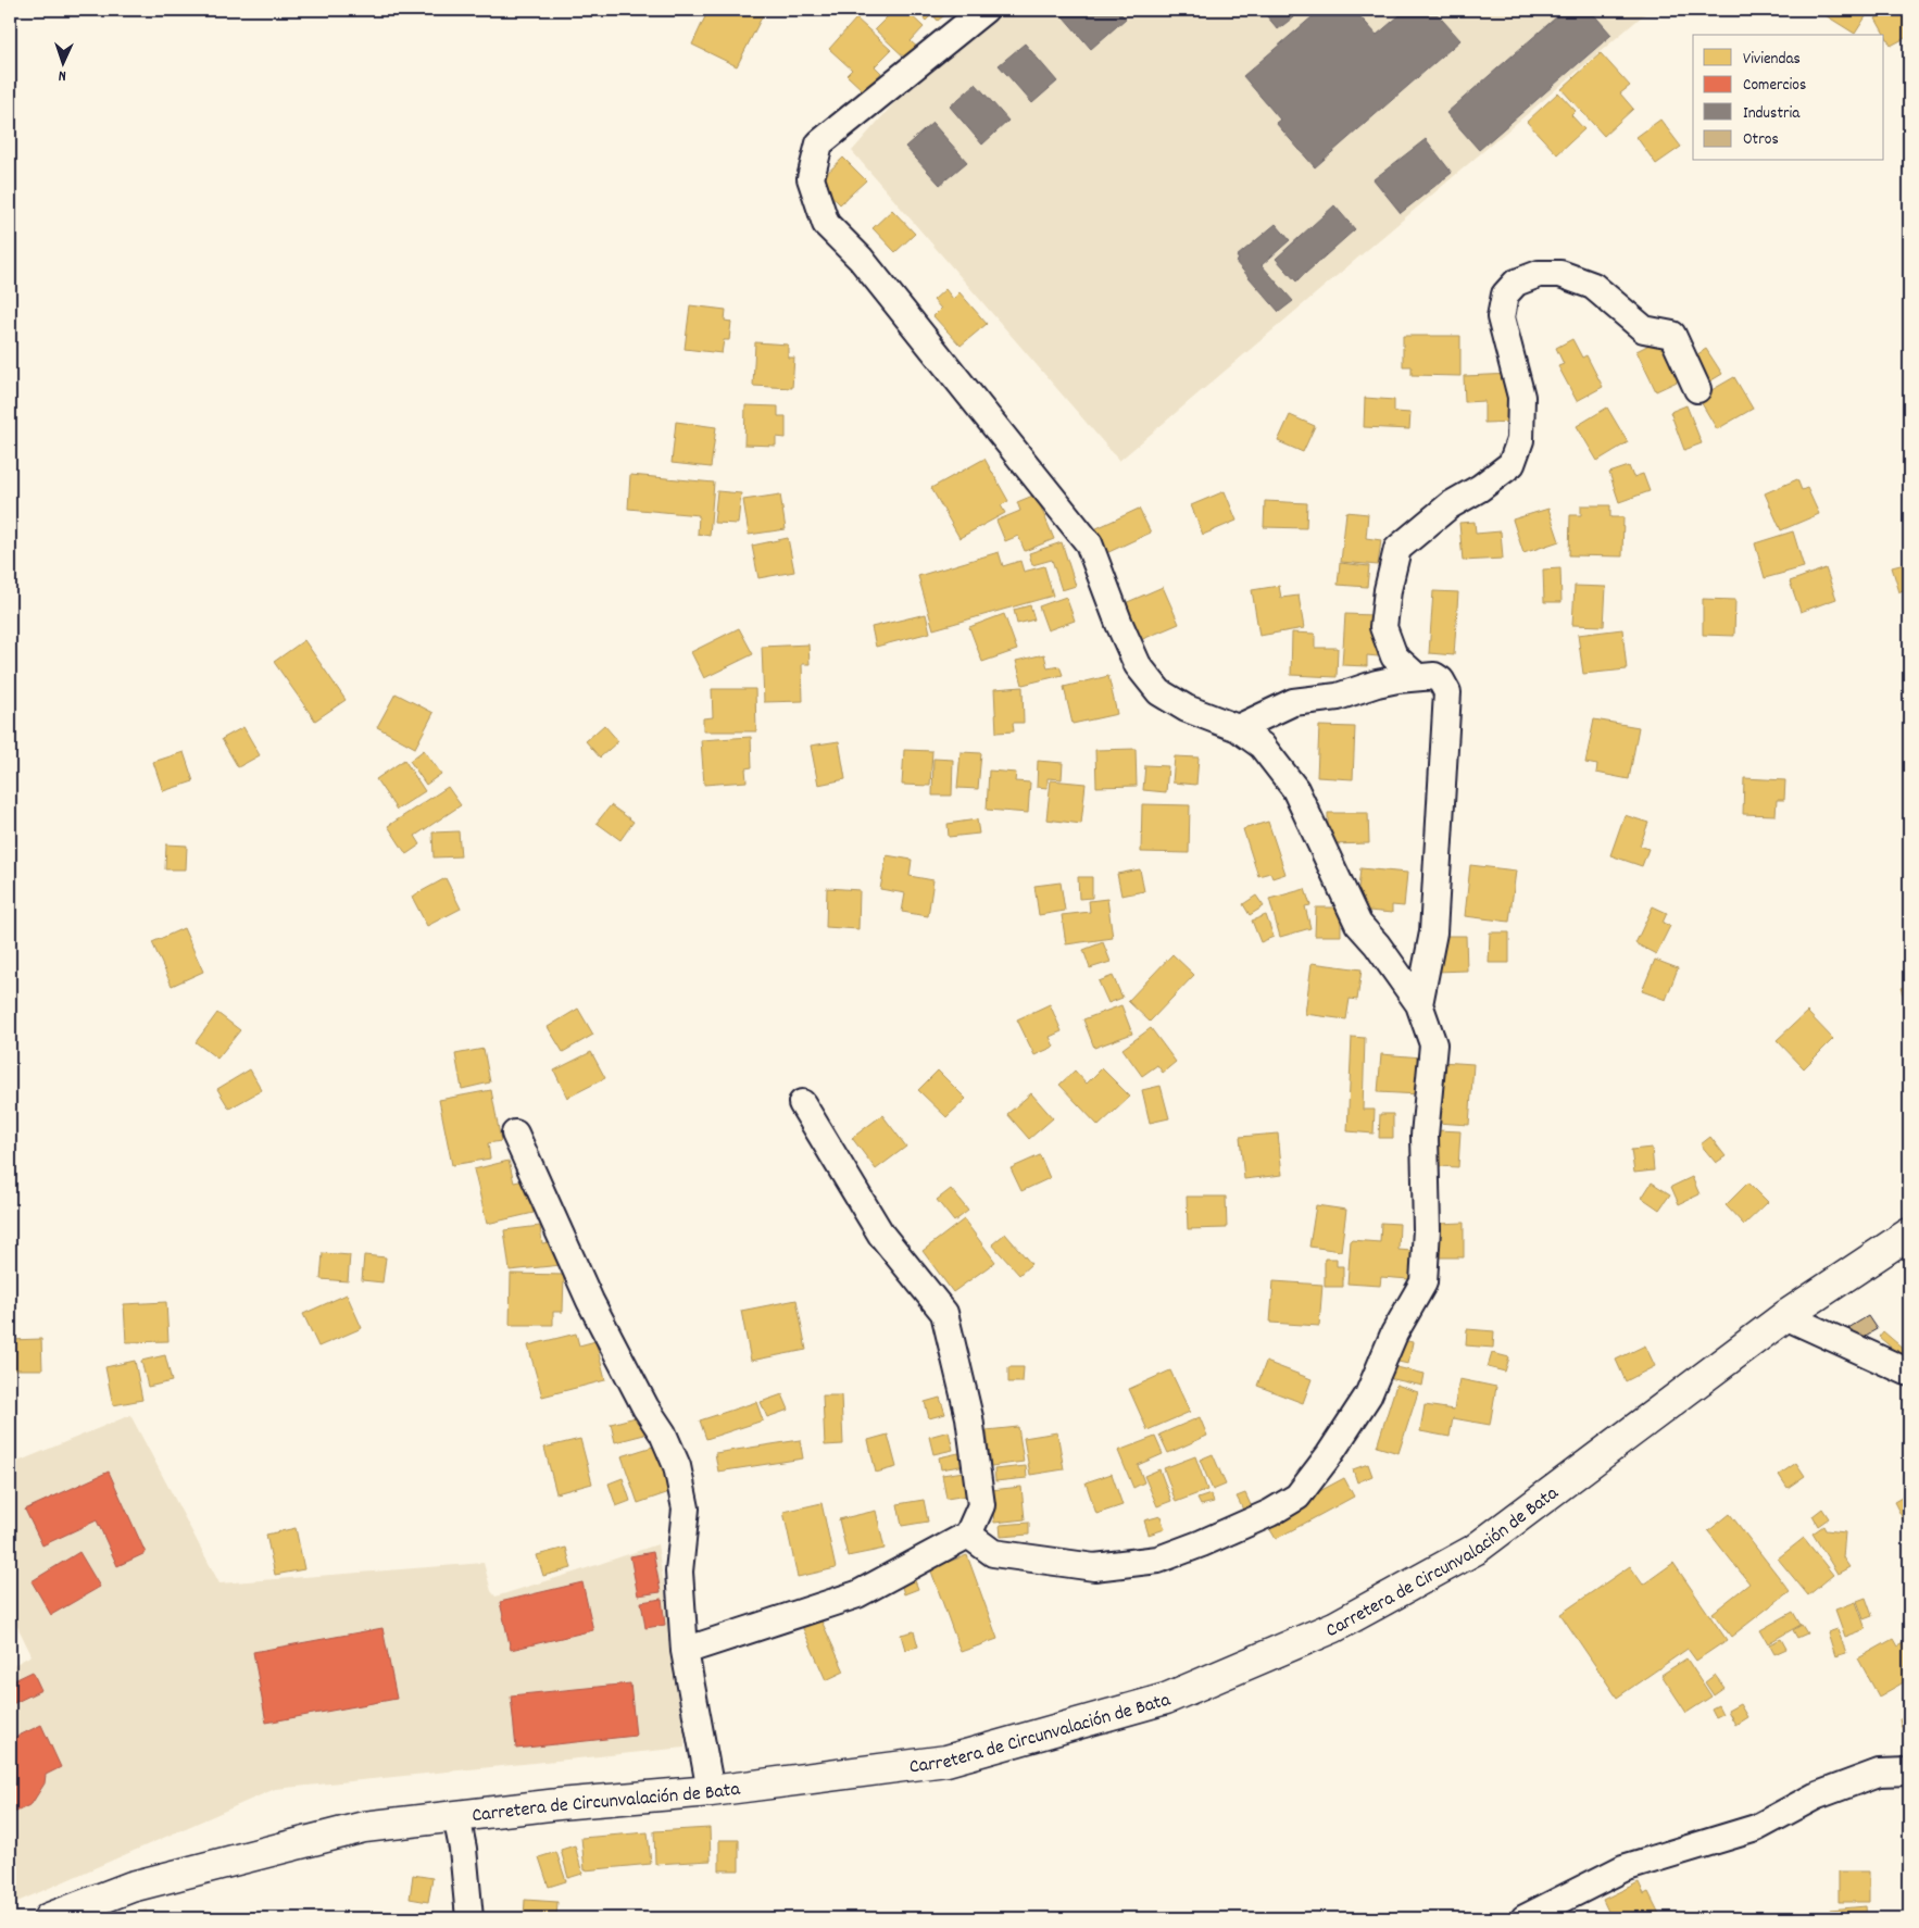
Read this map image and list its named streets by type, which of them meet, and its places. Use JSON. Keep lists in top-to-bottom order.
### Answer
{
  "streets": {
    "main road": ["Carretera de Circunvalación de Bata"]
  },
  "legend": [
    "Viviendas",
    "Comercios",
    "Industria",
    "Otros"
  ],
  "north": "bottom"
}
